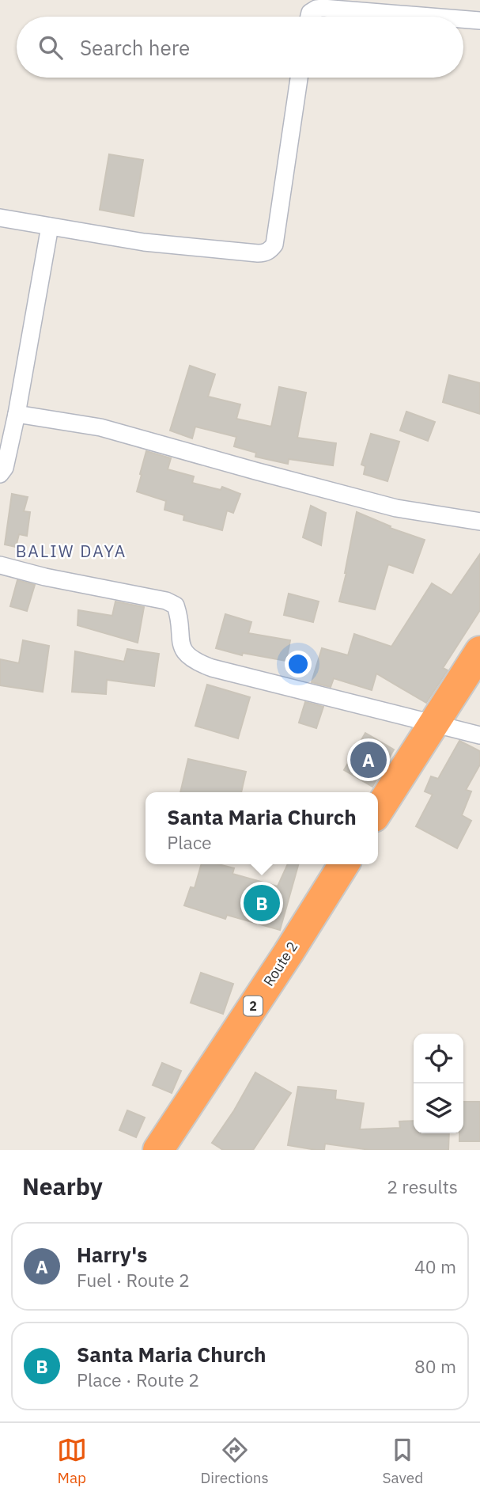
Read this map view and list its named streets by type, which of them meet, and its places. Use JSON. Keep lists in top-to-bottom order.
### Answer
{
  "streets": {
    "highway": ["Route 2", "2"]
  },
  "districts": ["BALIW DAYA"],
  "page": {
    "search": "Search here",
    "pins": ["A", "B"],
    "popup": ["Santa Maria Church", "Place"],
    "heading": ["Nearby", "2 results"],
    "list": [
      {
        "mark": "A",
        "name": "Harry's",
        "note": "Fuel · Route 2",
        "value": "40 m"
      },
      {
        "mark": "B",
        "name": "Santa Maria Church",
        "note": "Place · Route 2",
        "value": "80 m"
      }
    ],
    "nav": ["Map", "Directions", "Saved"]
  }
}
